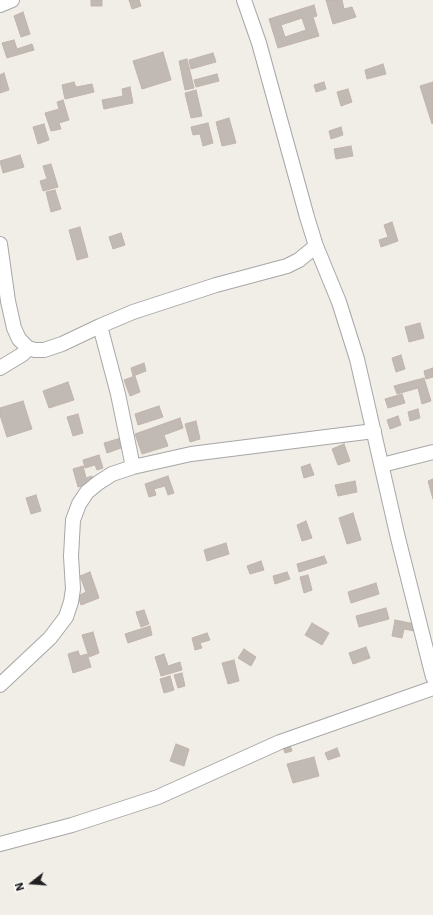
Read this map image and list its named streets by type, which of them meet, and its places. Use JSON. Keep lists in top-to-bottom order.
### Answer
{
  "north": "left"
}
